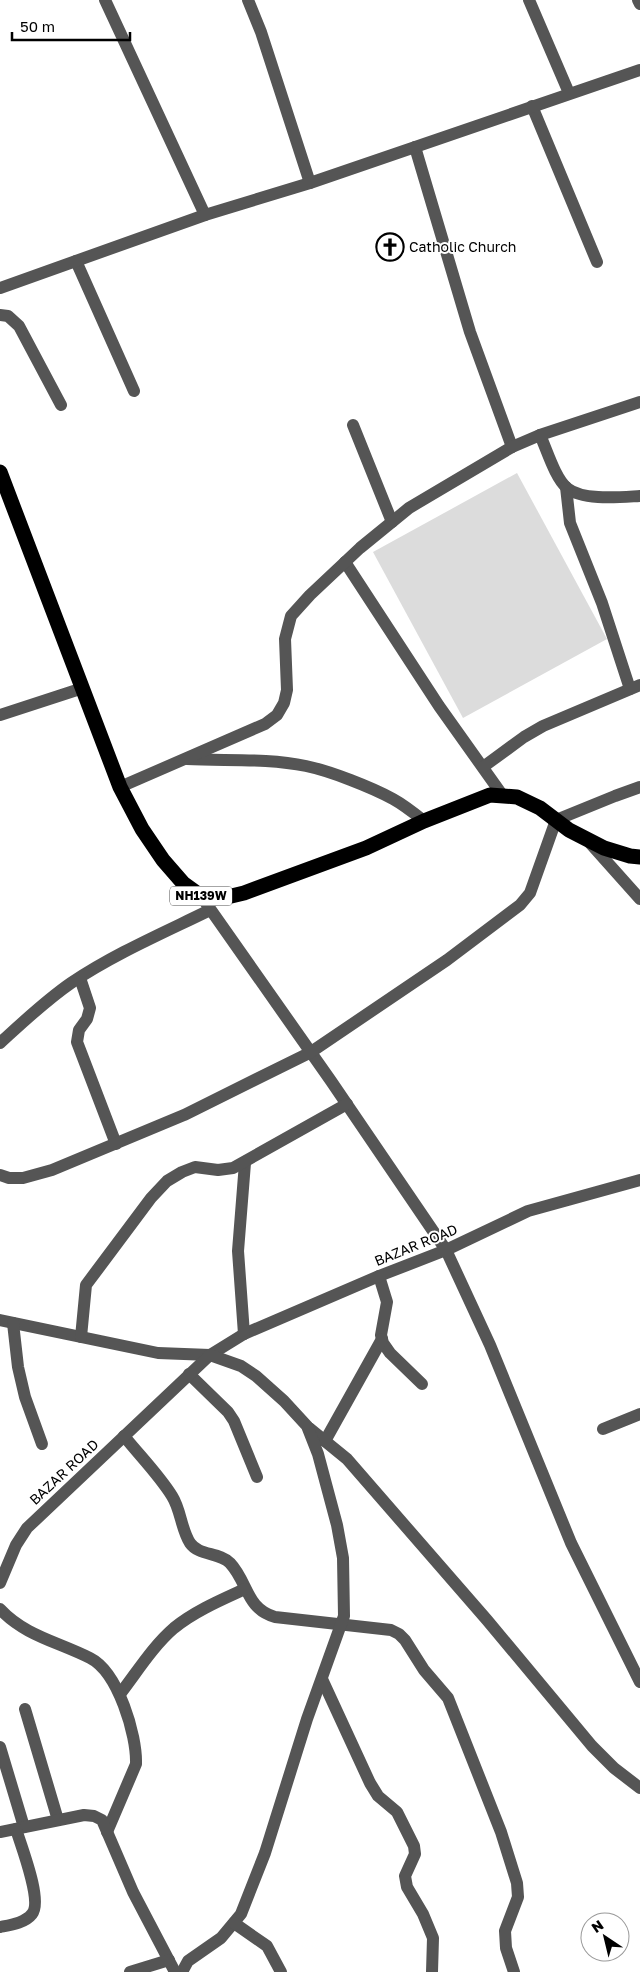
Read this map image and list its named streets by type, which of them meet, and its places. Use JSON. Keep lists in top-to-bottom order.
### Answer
{
  "streets": {
    "highway": ["NH139W"],
    "street": ["BAZAR ROAD"]
  },
  "places": {
    "church": ["Catholic Church"]
  },
  "scale_bar": "50 m",
  "north": "top left"
}
